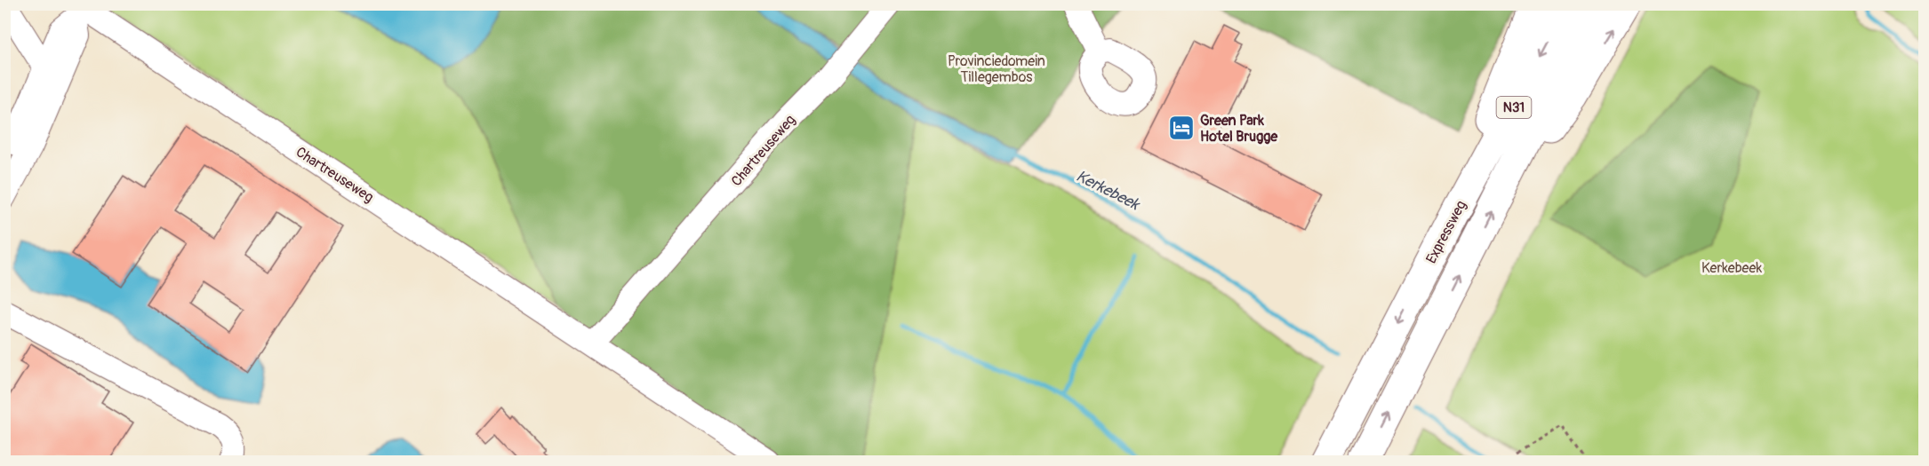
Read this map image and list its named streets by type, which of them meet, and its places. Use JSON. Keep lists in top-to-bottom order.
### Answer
{
  "streets": {
    "highway": ["N31", "Expressweg"],
    "street": ["Chartreuseweg"]
  },
  "crossings": [
    ["N31", "Expressweg"]
  ],
  "water": ["Kerkebeek"],
  "parks": ["Provinciedomein Tillegembos", "Kerkebeek"],
  "places": {
    "hotel": ["Green Park Hotel Brugge"]
  }
}
